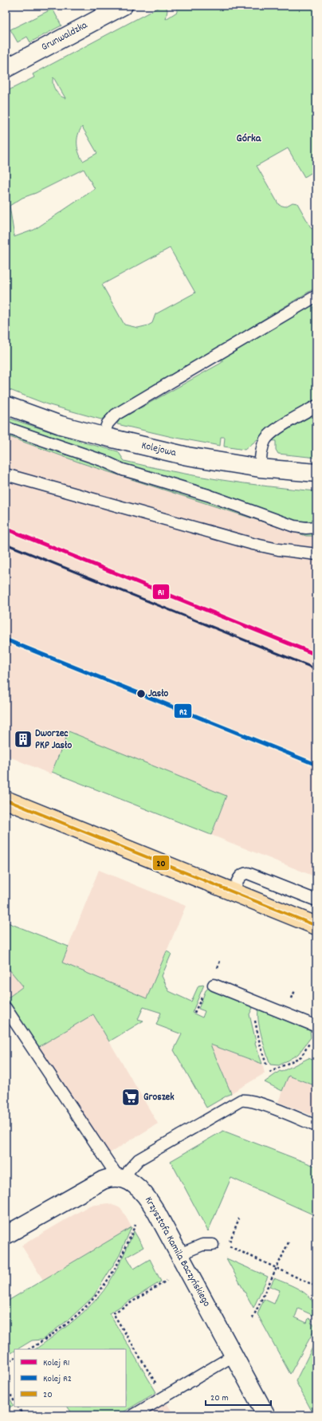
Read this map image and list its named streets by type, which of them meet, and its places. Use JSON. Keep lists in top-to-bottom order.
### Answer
{
  "streets": {
    "street": ["Grunwaldzka", "Kolejowa", "Krzysztofa Kamila Baczyńskiego"]
  },
  "districts": ["Górka"],
  "places": {
    "other": ["Jasło"],
    "building": ["Dworzec PKP Jasło"],
    "supermarket": ["Groszek"]
  },
  "lines": ["rail line R1", "rail line R2", "transit line 20"],
  "legend": ["Kolej R1", "Kolej R2", "20"],
  "scale_bar": "20 m"
}
